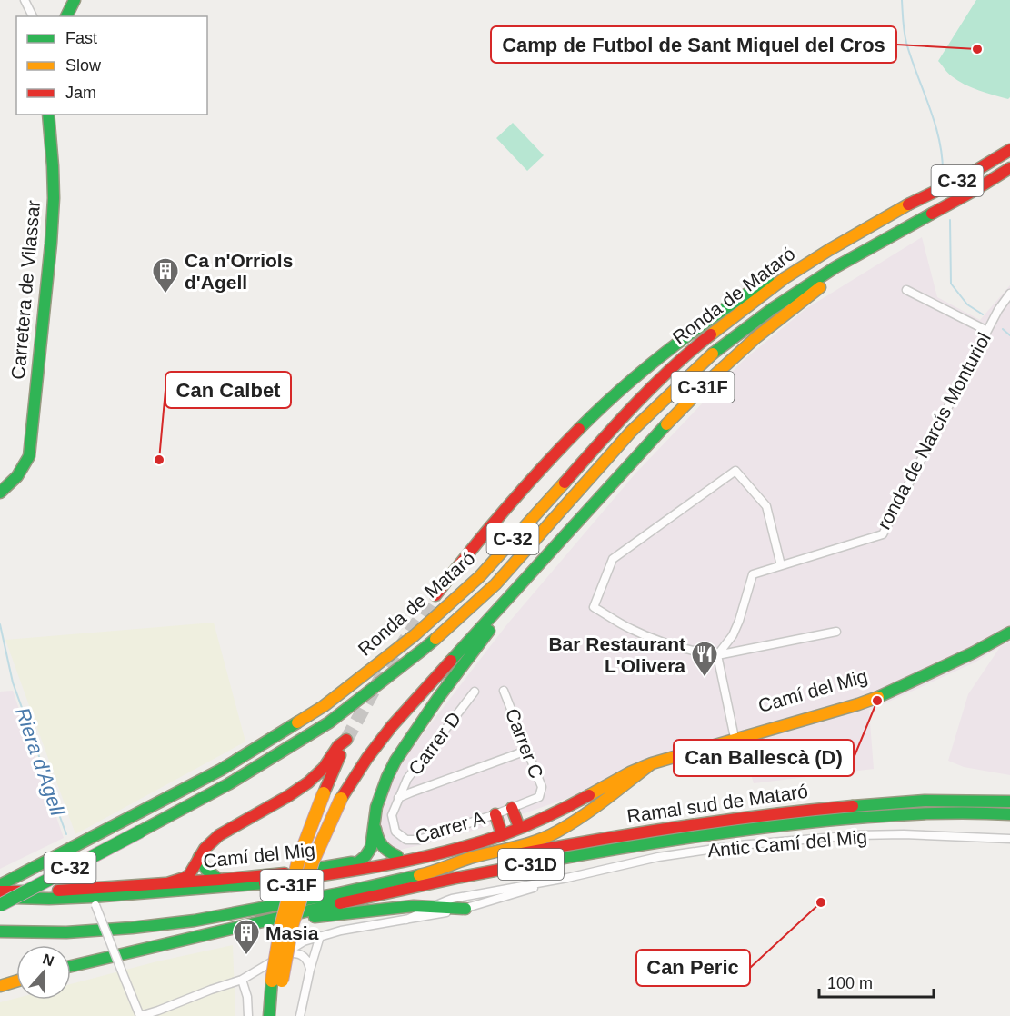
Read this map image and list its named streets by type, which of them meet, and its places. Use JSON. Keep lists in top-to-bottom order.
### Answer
{
  "streets": {
    "main road": [
      "C-32",
      "Carretera de Vilassar",
      "Ronda de Mataró",
      "C-31F",
      "Camí del Mig",
      "Ramal sud de Mataró",
      "C-31D"
    ],
    "street": [
      "ronda de Narcís Monturiol",
      "Carrer D",
      "Carrer C",
      "Carrer A",
      "Antic Camí del Mig"
    ]
  },
  "crossings": [
    ["Ronda de Mataró", "C-31F"],
    ["Carrer D", "Carrer A"],
    ["Carrer C", "Carrer A"],
    ["Ramal sud de Mataró", "C-31D"]
  ],
  "water": ["Riera d'Agell"],
  "places": {
    "other": [
      "Camp de Futbol de Sant Miquel del Cros",
      "Can Calbet",
      "Can Ballescà (D)",
      "Can Peric"
    ],
    "building": ["Ca n'Orriols d'Agell", "Masia"],
    "restaurant": ["Bar Restaurant L'Olivera"]
  },
  "legend": ["Fast", "Slow", "Jam"],
  "scale_bar": "100 m",
  "north": "top"
}
